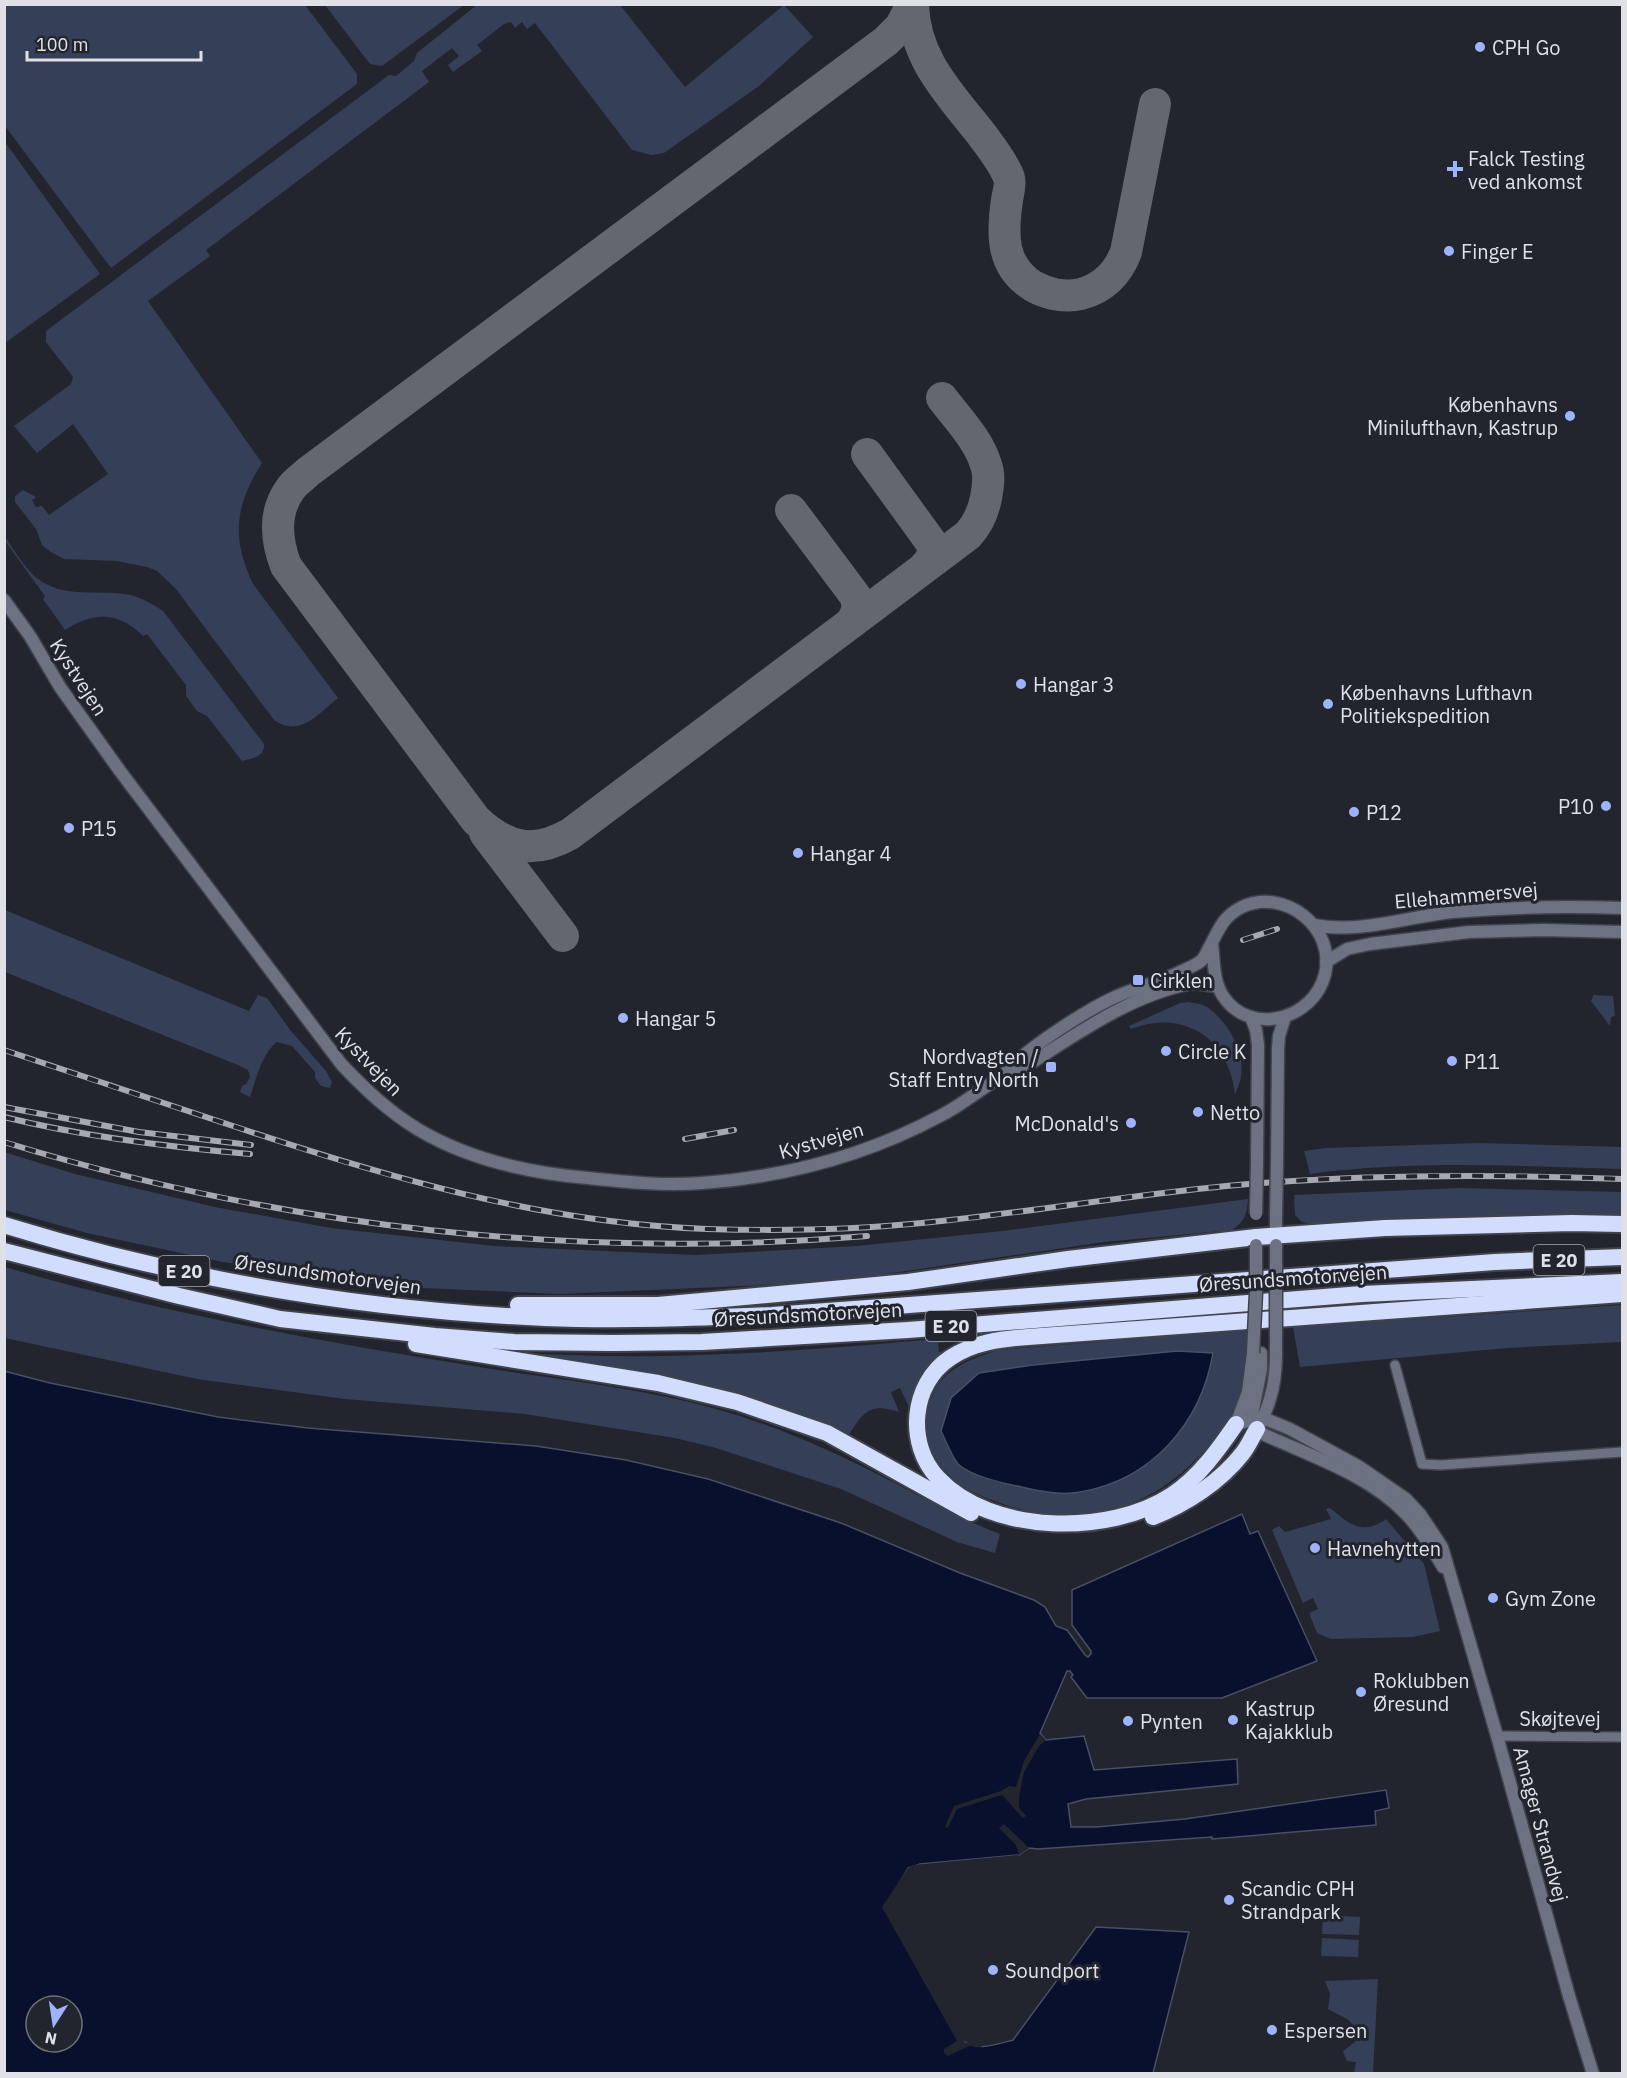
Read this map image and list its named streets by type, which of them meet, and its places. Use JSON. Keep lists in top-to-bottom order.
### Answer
{
  "streets": {
    "highway": ["E 20", "Øresundsmotorvejen"],
    "street": [
      "Kystvejen",
      "Ellehammersvej",
      "Skøjtevej",
      "Amager Strandvej"
    ]
  },
  "crossings": [
    ["Kystvejen", "Ellehammersvej"],
    ["Skøjtevej", "Amager Strandvej"]
  ],
  "places": {
    "other": [
      "CPH Go",
      "Finger E",
      "Københavns Minilufthavn, Kastrup",
      "Hangar 3",
      "Københavns Lufthavn Politiekspedition",
      "P10",
      "P12",
      "P15",
      "Hangar 4",
      "Hangar 5",
      "Circle K",
      "P11",
      "Netto",
      "McDonald's",
      "Havnehytten",
      "Gym Zone",
      "Roklubben Øresund",
      "Kastrup Kajakklub",
      "Pynten",
      "Scandic CPH Strandpark",
      "Soundport",
      "Espersen"
    ],
    "health": ["Falck Testing ved ankomst"],
    "transit": ["Cirklen", "Nordvagten / Staff Entry North"]
  },
  "scale_bar": "100 m",
  "north": "bottom"
}
